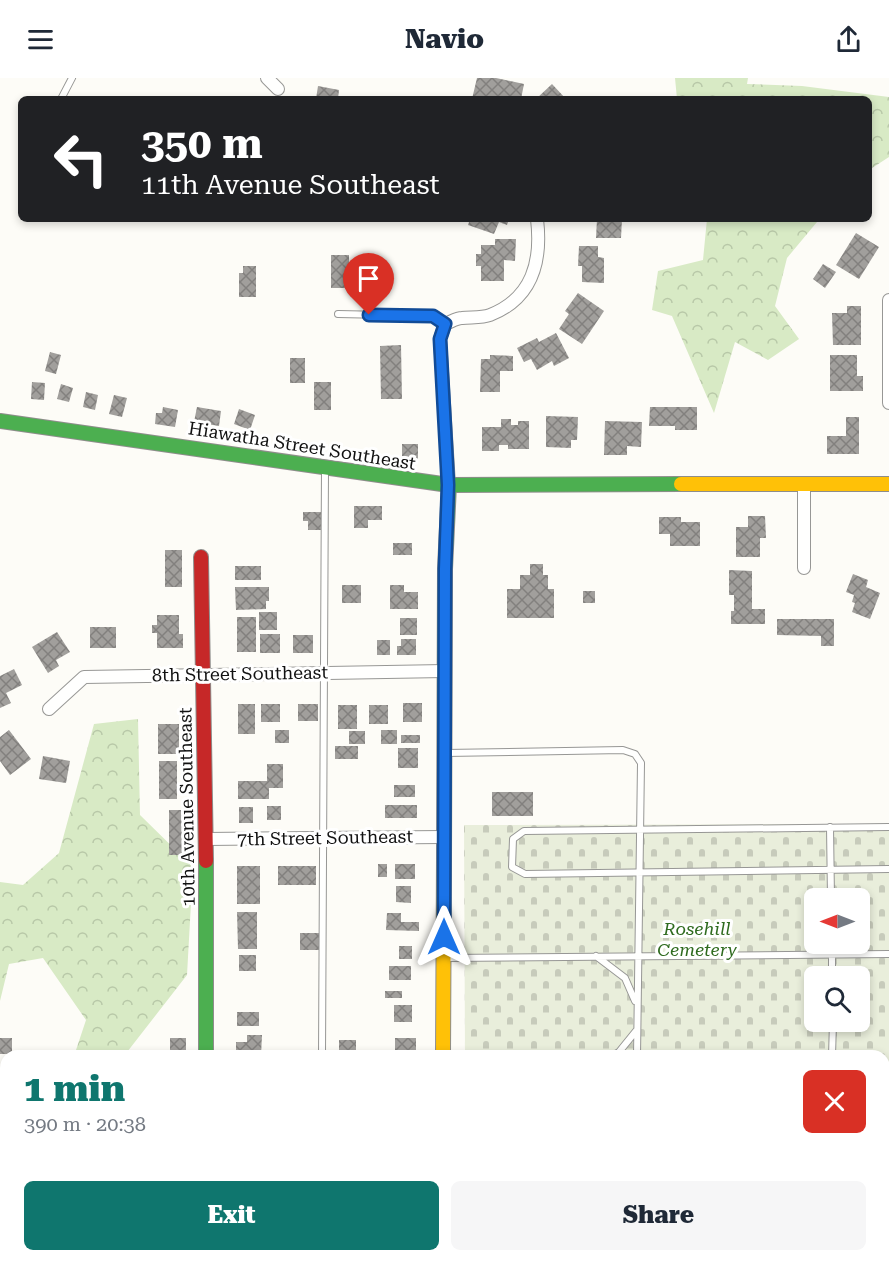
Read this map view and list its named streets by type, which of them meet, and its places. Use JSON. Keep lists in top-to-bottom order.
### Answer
{
  "streets": {
    "street": [
      "Hiawatha Street Southeast",
      "8th Street Southeast",
      "10th Avenue Southeast",
      "7th Street Southeast"
    ]
  },
  "crossings": [
    ["8th Street Southeast", "10th Avenue Southeast"],
    ["10th Avenue Southeast", "7th Street Southeast"]
  ],
  "parks": ["Rosehill Cemetery"],
  "north": "left",
  "page": {
    "header": "Navio",
    "turn": ["350 m", "11th Avenue Southeast"],
    "heading": ["1 min", "390 m · 20:38"],
    "buttons": ["Exit", "Share"]
  }
}
